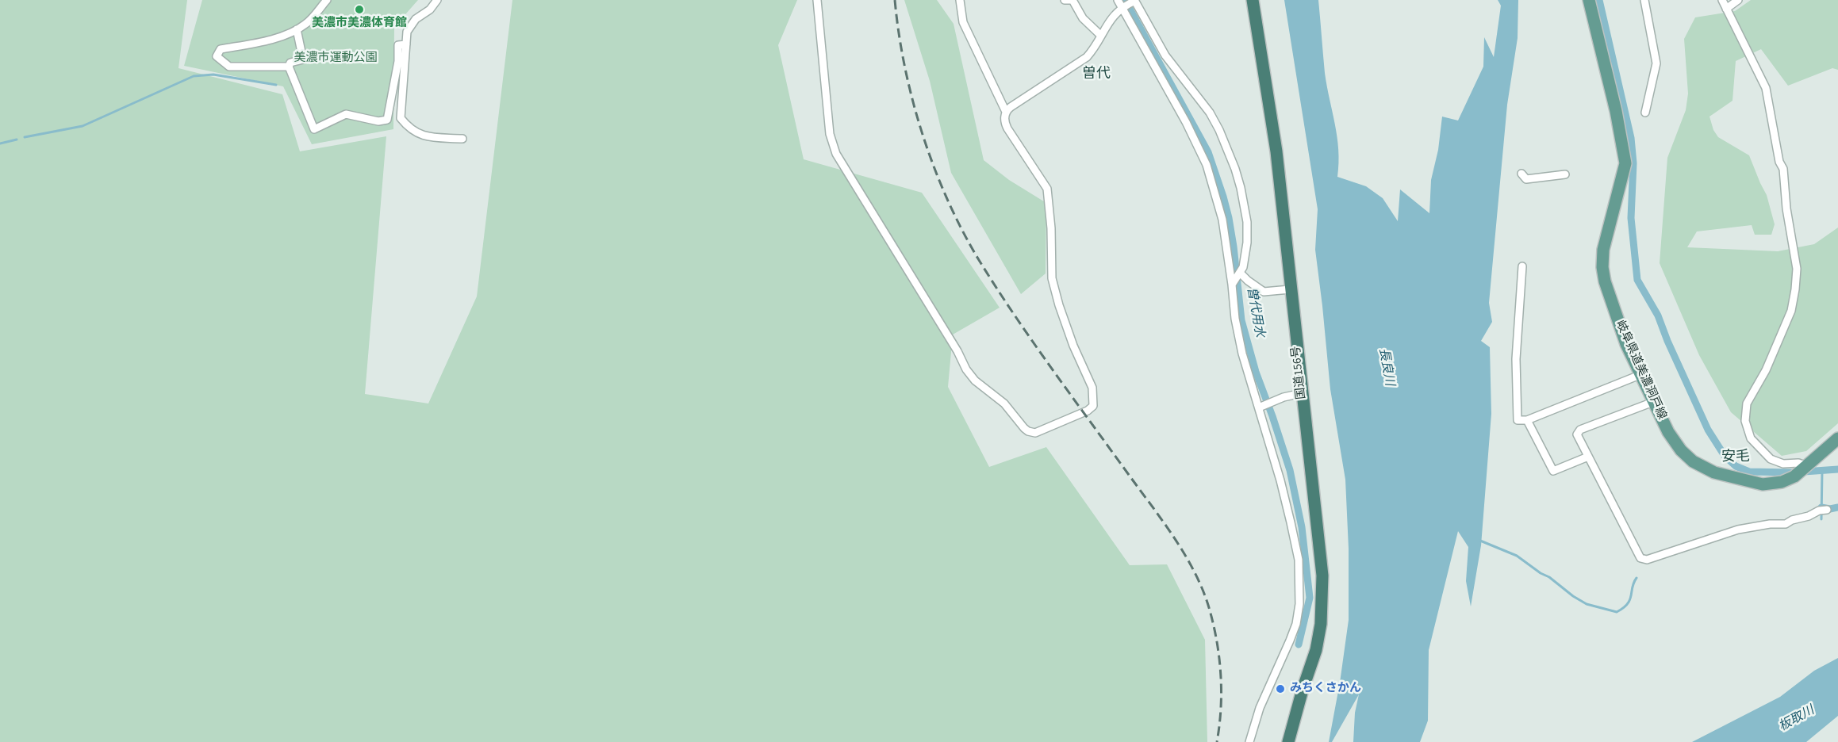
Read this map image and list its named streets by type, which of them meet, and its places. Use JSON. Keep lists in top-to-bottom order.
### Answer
{
  "streets": {
    "highway": ["国道156号"],
    "main road": ["岐阜県道美濃洞戸線"]
  },
  "districts": ["曽代", "安毛"],
  "water": ["曽代用水", "長良川", "板取川"],
  "parks": ["美濃市運動公園"],
  "places": ["美濃市美濃体育館", "みちくさかん"]
}
